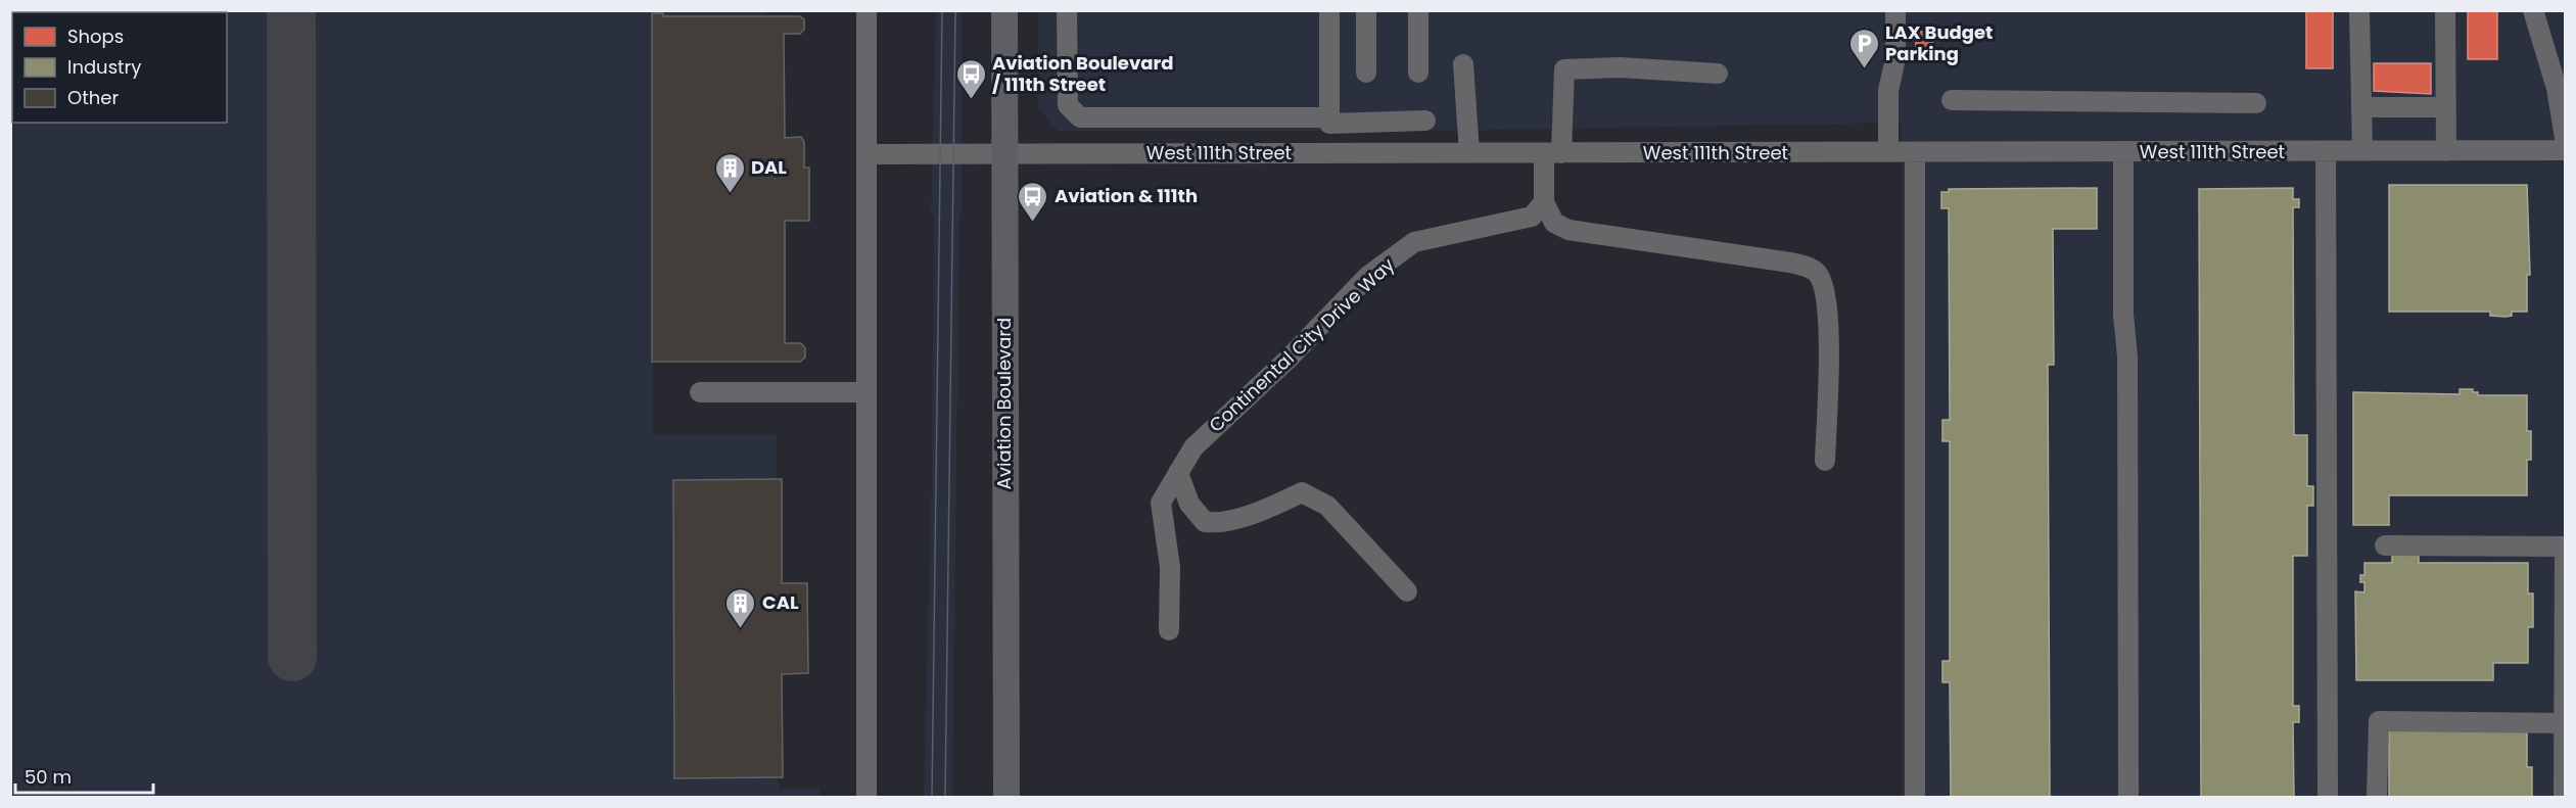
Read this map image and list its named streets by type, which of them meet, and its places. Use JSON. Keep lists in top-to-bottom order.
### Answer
{
  "streets": {
    "main road": ["Aviation Boulevard"],
    "street": ["West 111th Street", "Continental City Drive Way"]
  },
  "crossings": [
    ["West 111th Street", "Aviation Boulevard"]
  ],
  "places": {
    "parking": ["LAX Budget Parking"],
    "bus stop": ["Aviation Boulevard / 111th Street", "Aviation & 111th"],
    "building": ["DAL", "CAL"]
  },
  "legend": ["Shops", "Industry", "Other"],
  "scale_bar": "50 m"
}
